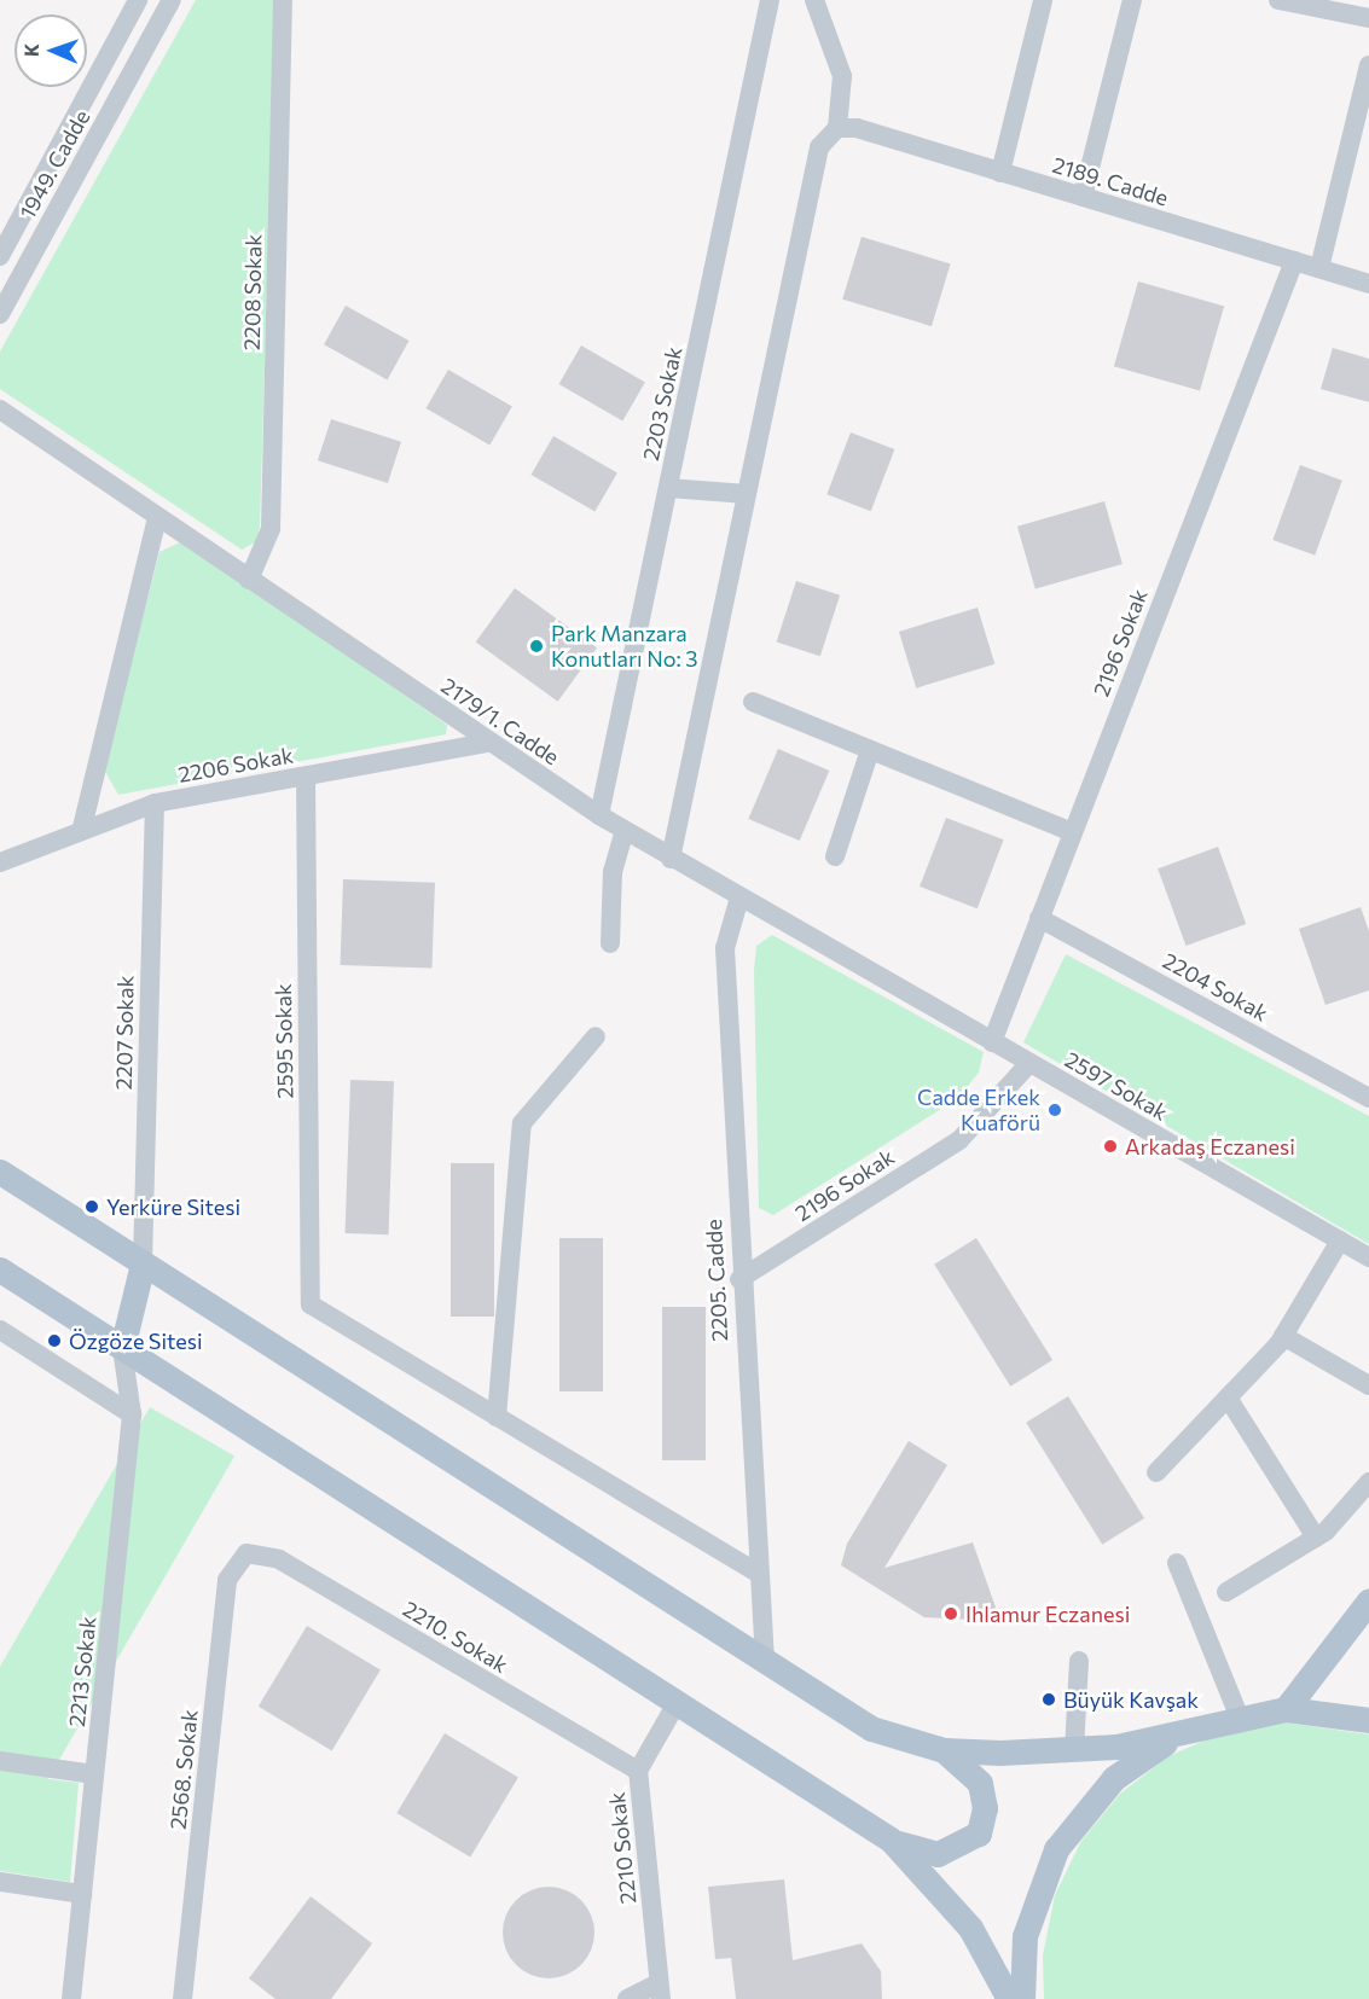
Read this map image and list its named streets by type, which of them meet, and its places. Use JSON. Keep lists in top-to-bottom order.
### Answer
{
  "streets": {
    "street": [
      "1949. Cadde",
      "2189. Cadde",
      "2208 Sokak",
      "2203 Sokak",
      "2196 Sokak",
      "2179/1. Cadde",
      "2206 Sokak",
      "2204 Sokak",
      "2207 Sokak",
      "2595 Sokak",
      "2597 Sokak",
      "2205. Cadde",
      "2210. Sokak",
      "2213 Sokak",
      "2568. Sokak",
      "2210 Sokak"
    ]
  },
  "crossings": [
    ["2189. Cadde", "2196 Sokak"],
    ["2208 Sokak", "2179/1. Cadde"],
    ["2203 Sokak", "2179/1. Cadde"],
    ["2196 Sokak", "2179/1. Cadde"],
    ["2196 Sokak", "2204 Sokak"],
    ["2196 Sokak", "2597 Sokak"],
    ["2196 Sokak", "2205. Cadde"],
    ["2179/1. Cadde", "2206 Sokak"],
    ["2179/1. Cadde", "2597 Sokak"],
    ["2179/1. Cadde", "2205. Cadde"],
    ["2206 Sokak", "2207 Sokak"],
    ["2206 Sokak", "2595 Sokak"],
    ["2210. Sokak", "2568. Sokak"],
    ["2210. Sokak", "2210 Sokak"]
  ],
  "places": [
    "Park Manzara Konutları No: 3",
    "Cadde Erkek Kuaförü",
    "Arkadaş Eczanesi",
    "Yerküre Sitesi",
    "Özgöze Sitesi",
    "Ihlamur Eczanesi",
    "Büyük Kavşak"
  ],
  "north": "left"
}
